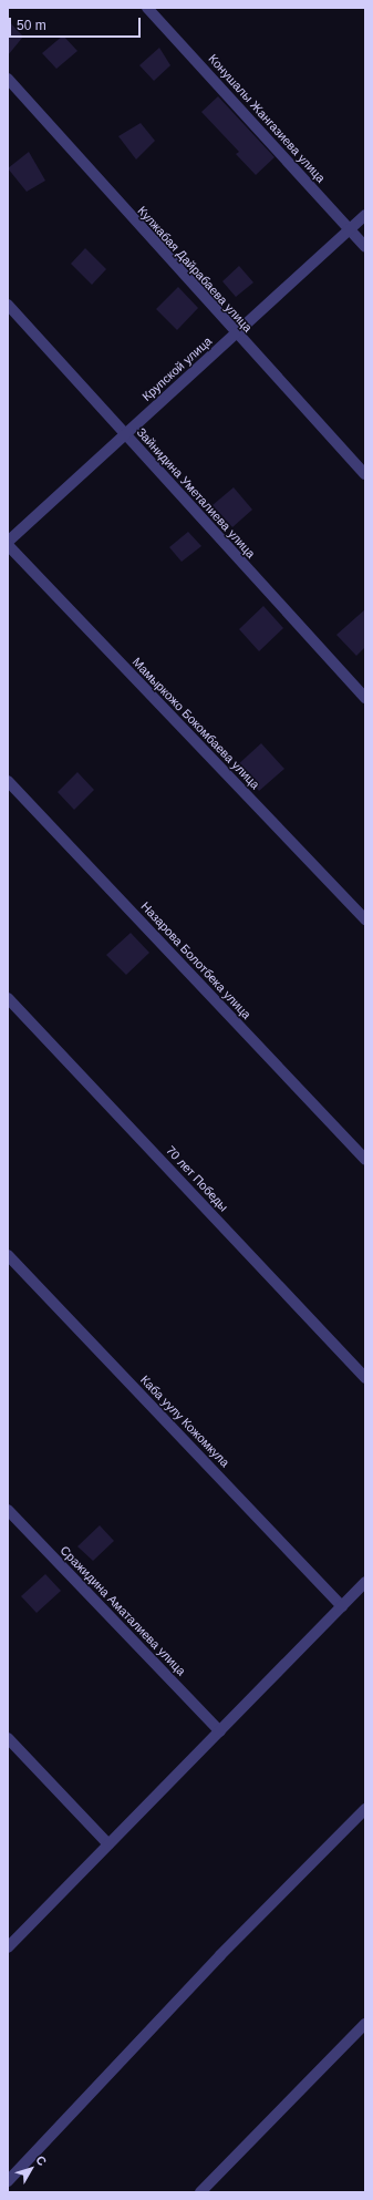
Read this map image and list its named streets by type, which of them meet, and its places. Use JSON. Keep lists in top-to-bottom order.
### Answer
{
  "streets": {
    "street": [
      "Конушалы Жангазиева улица",
      "Кулжабая Дайрабаева улица",
      "Крупской улица",
      "Зайнидина Уметалиева улица",
      "Мамыркожо Бокомбаева улица",
      "Назарова Болотбека улица",
      "70 лет Победы",
      "Каба уулу Кожомкула",
      "Сражидина Аматалиева улица"
    ]
  },
  "crossings": [
    ["Конушалы Жангазиева улица", "Крупской улица"],
    ["Кулжабая Дайрабаева улица", "Крупской улица"],
    ["Крупской улица", "Зайнидина Уметалиева улица"]
  ],
  "scale_bar": "50 m",
  "north": "top right"
}
